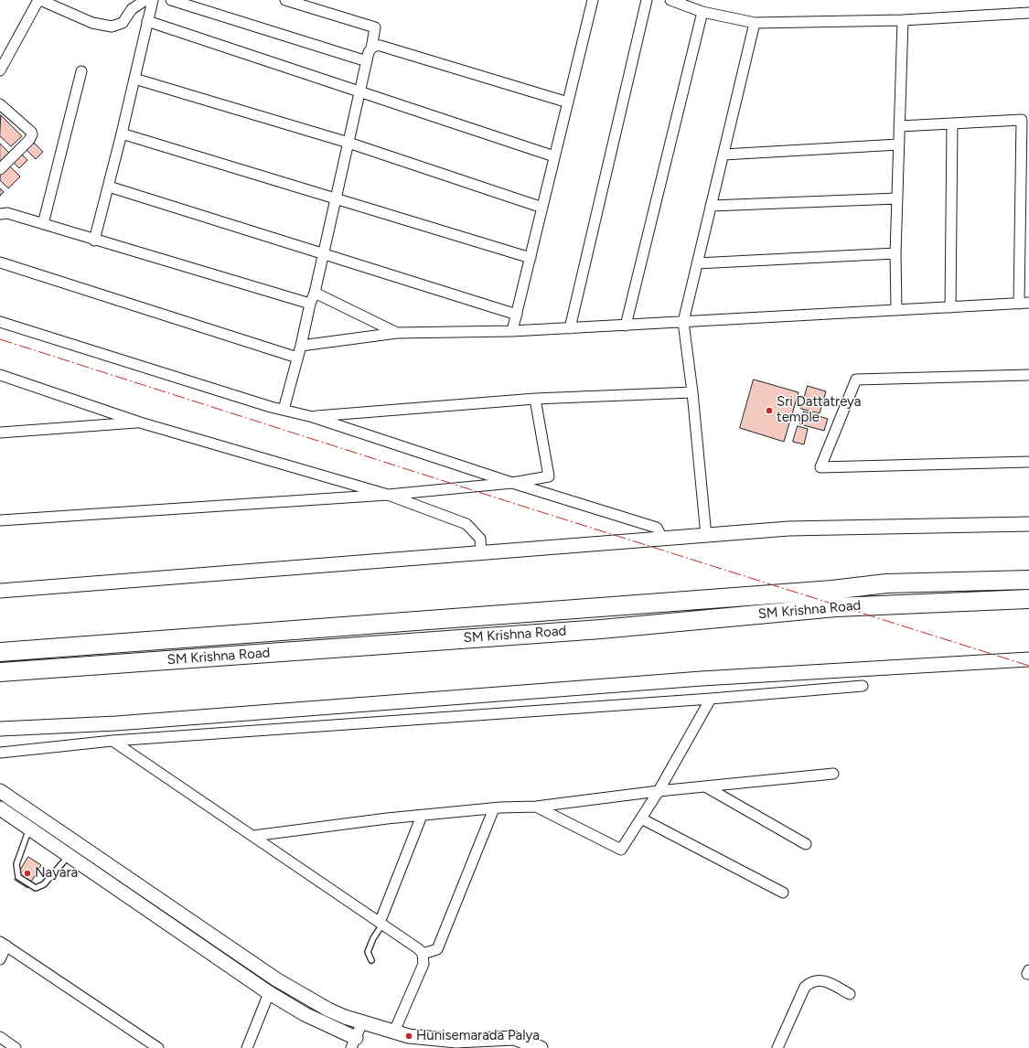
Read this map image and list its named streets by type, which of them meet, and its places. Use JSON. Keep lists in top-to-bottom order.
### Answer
{
  "streets": {
    "highway": ["SM Krishna Road"]
  },
  "places": ["Sri Dattatreya temple", "Nayara", "Hunisemarada Palya"]
}
